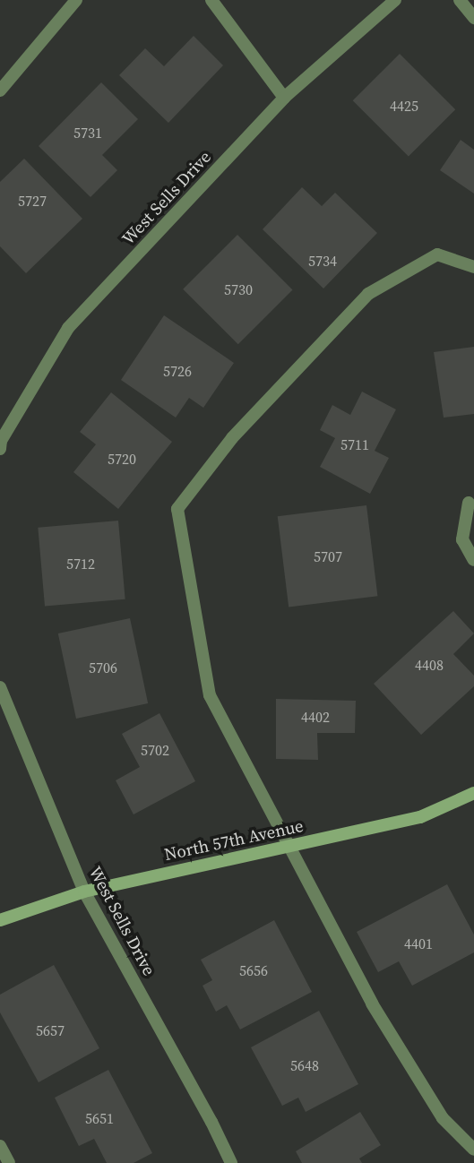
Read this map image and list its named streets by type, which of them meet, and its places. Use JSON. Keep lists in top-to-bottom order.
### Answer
{
  "streets": {
    "street": ["West Sells Drive", "North 57th Avenue"]
  },
  "crossings": [
    ["West Sells Drive", "North 57th Avenue"]
  ],
  "house_numbers": [
    "4425",
    "5731",
    "5727",
    "5734",
    "5730",
    "5726",
    "5711",
    "5720",
    "5707",
    "5712",
    "4408",
    "5706",
    "4402",
    "5702",
    "4401",
    "5656",
    "5657",
    "5648",
    "5651"
  ]
}
